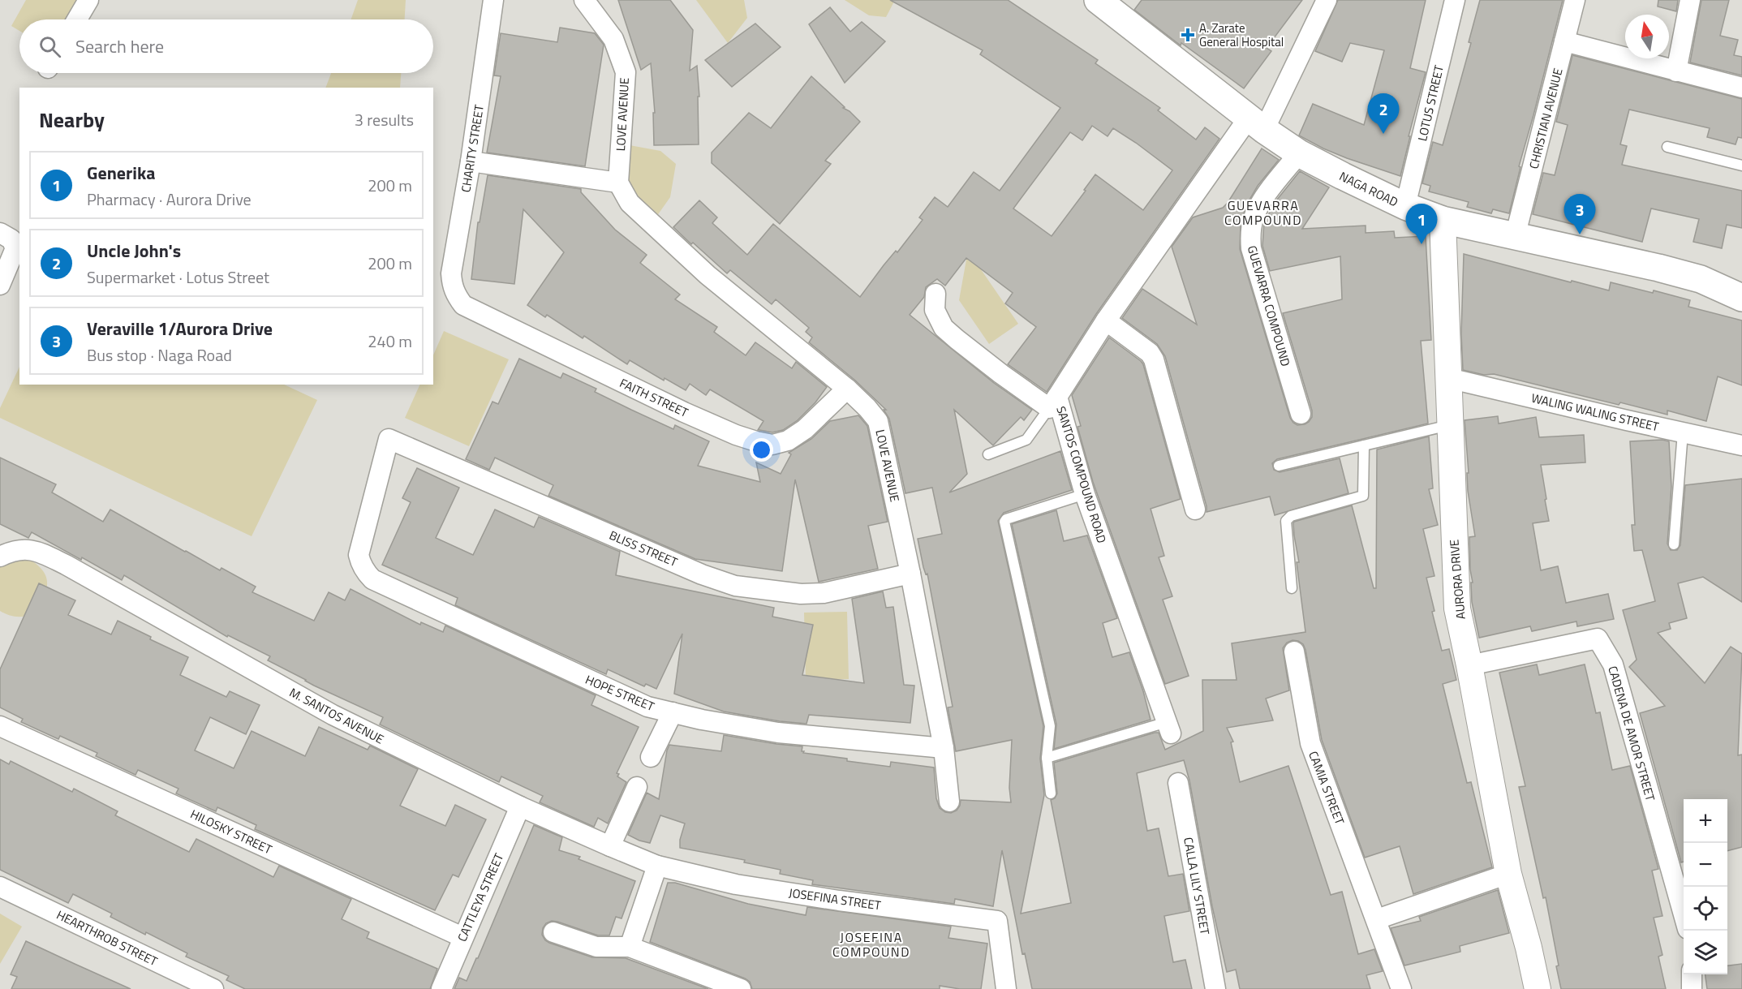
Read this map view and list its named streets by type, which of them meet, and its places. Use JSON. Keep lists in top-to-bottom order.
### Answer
{
  "streets": {
    "main road": ["NAGA ROAD"],
    "street": [
      "LOTUS STREET",
      "LOVE AVENUE",
      "CHRISTIAN AVENUE",
      "CHARITY STREET",
      "GUEVARRA COMPOUND",
      "FAITH STREET",
      "WALING WALING STREET",
      "SANTOS COMPOUND ROAD",
      "BLISS STREET",
      "AURORA DRIVE",
      "HOPE STREET",
      "M. SANTOS AVENUE",
      "CADENA DE AMOR STREET",
      "CAMIA STREET",
      "HILOSKY STREET",
      "CALLA LILY STREET",
      "CATTLEYA STREET",
      "JOSEFINA STREET",
      "HEARTHROB STREET"
    ]
  },
  "crossings": [
    ["LOTUS STREET", "NAGA ROAD"],
    ["LOVE AVENUE", "FAITH STREET"],
    ["LOVE AVENUE", "BLISS STREET"],
    ["LOVE AVENUE", "HOPE STREET"],
    ["CHRISTIAN AVENUE", "NAGA ROAD"],
    ["CHARITY STREET", "FAITH STREET"],
    ["NAGA ROAD", "GUEVARRA COMPOUND"],
    ["NAGA ROAD", "SANTOS COMPOUND ROAD"],
    ["NAGA ROAD", "AURORA DRIVE"],
    ["WALING WALING STREET", "AURORA DRIVE"],
    ["BLISS STREET", "HOPE STREET"],
    ["AURORA DRIVE", "CADENA DE AMOR STREET"],
    ["M. SANTOS AVENUE", "CATTLEYA STREET"],
    ["M. SANTOS AVENUE", "JOSEFINA STREET"],
    ["HILOSKY STREET", "CATTLEYA STREET"]
  ],
  "districts": ["GUEVARRA COMPOUND", "JOSEFINA COMPOUND"],
  "places": {
    "health": ["A. Zarate General Hospital"]
  },
  "north": "top",
  "page": {
    "search": "Search here",
    "heading": ["Nearby", "3 results"],
    "pins": ["2", "3", "1"],
    "list": [
      {
        "mark": "1",
        "name": "Generika",
        "note": "Pharmacy · Aurora Drive",
        "value": "200 m"
      },
      {
        "mark": "2",
        "name": "Uncle John's",
        "note": "Supermarket · Lotus Street",
        "value": "200 m"
      },
      {
        "mark": "3",
        "name": "Veraville 1/Aurora Drive",
        "note": "Bus stop · Naga Road",
        "value": "240 m"
      }
    ],
    "map_buttons": ["+", "−"]
  }
}
